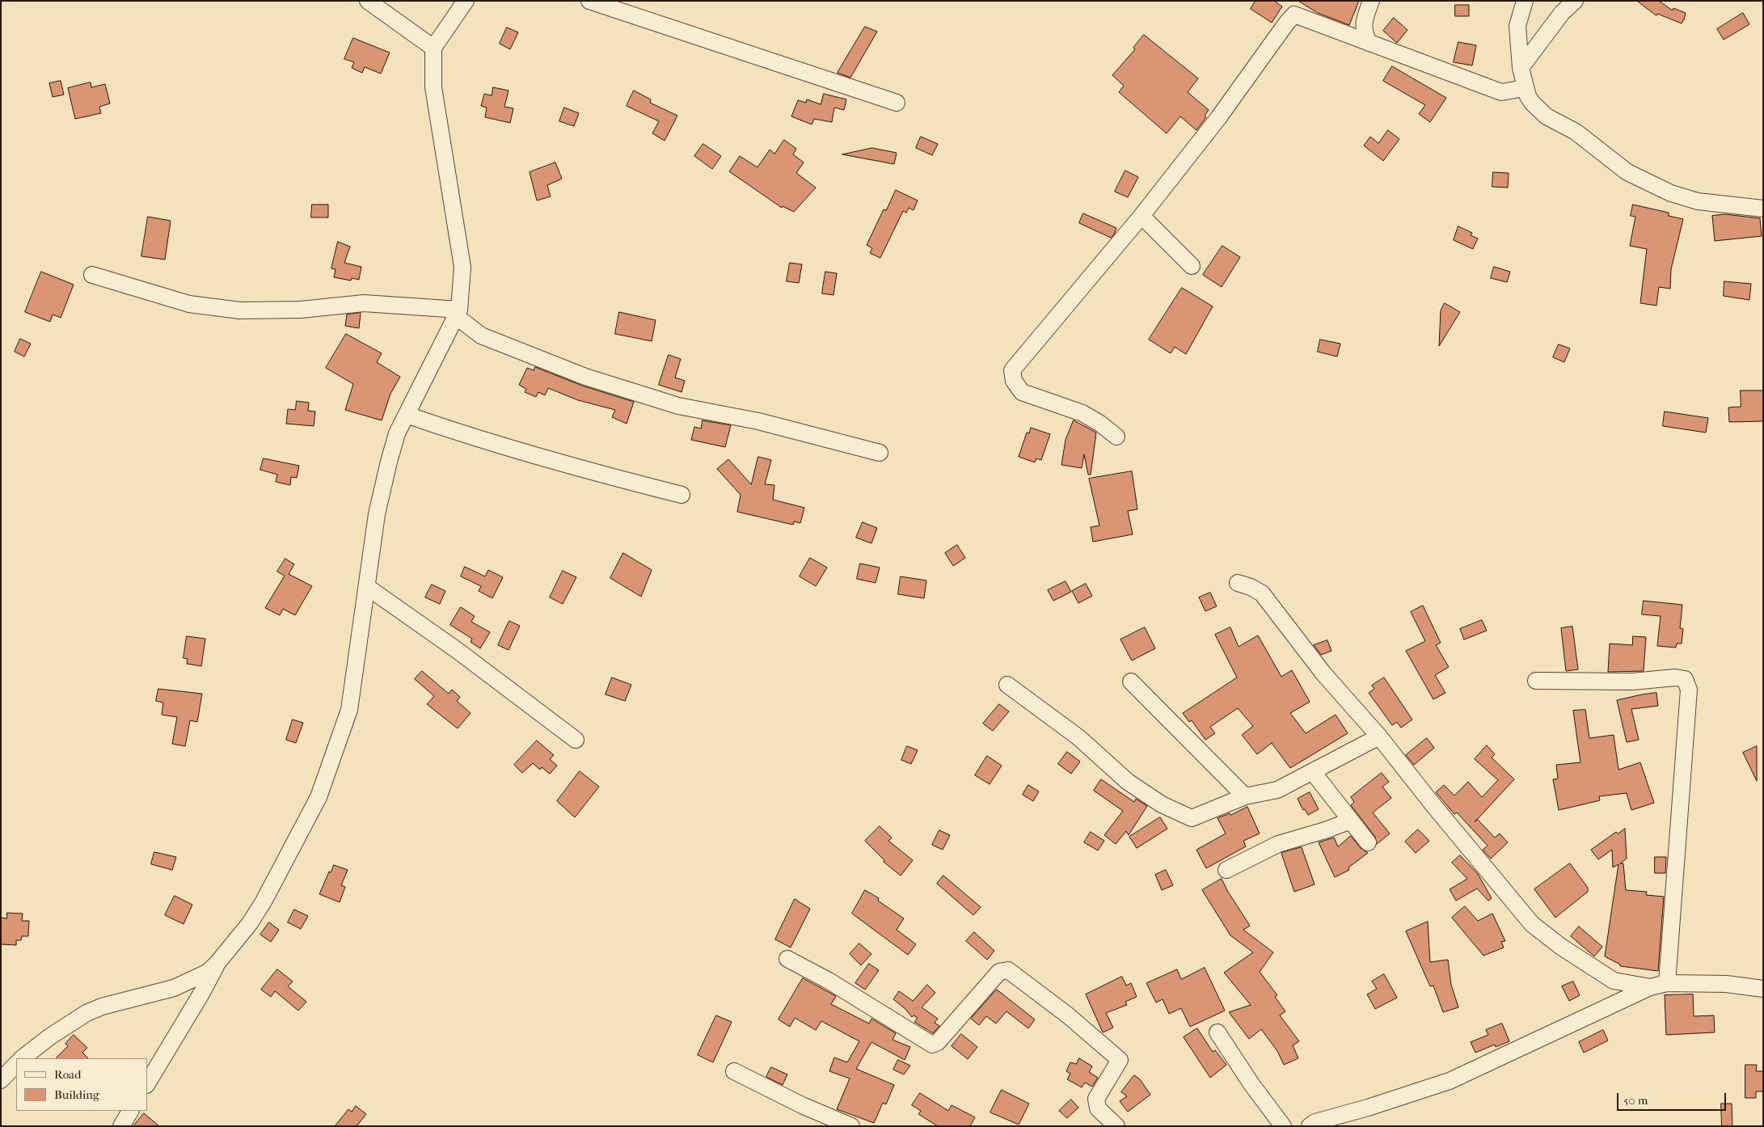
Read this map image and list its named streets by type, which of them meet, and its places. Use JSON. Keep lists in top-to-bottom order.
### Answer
{
  "legend": ["Road", "Building"],
  "scale_bar": "50 m"
}
